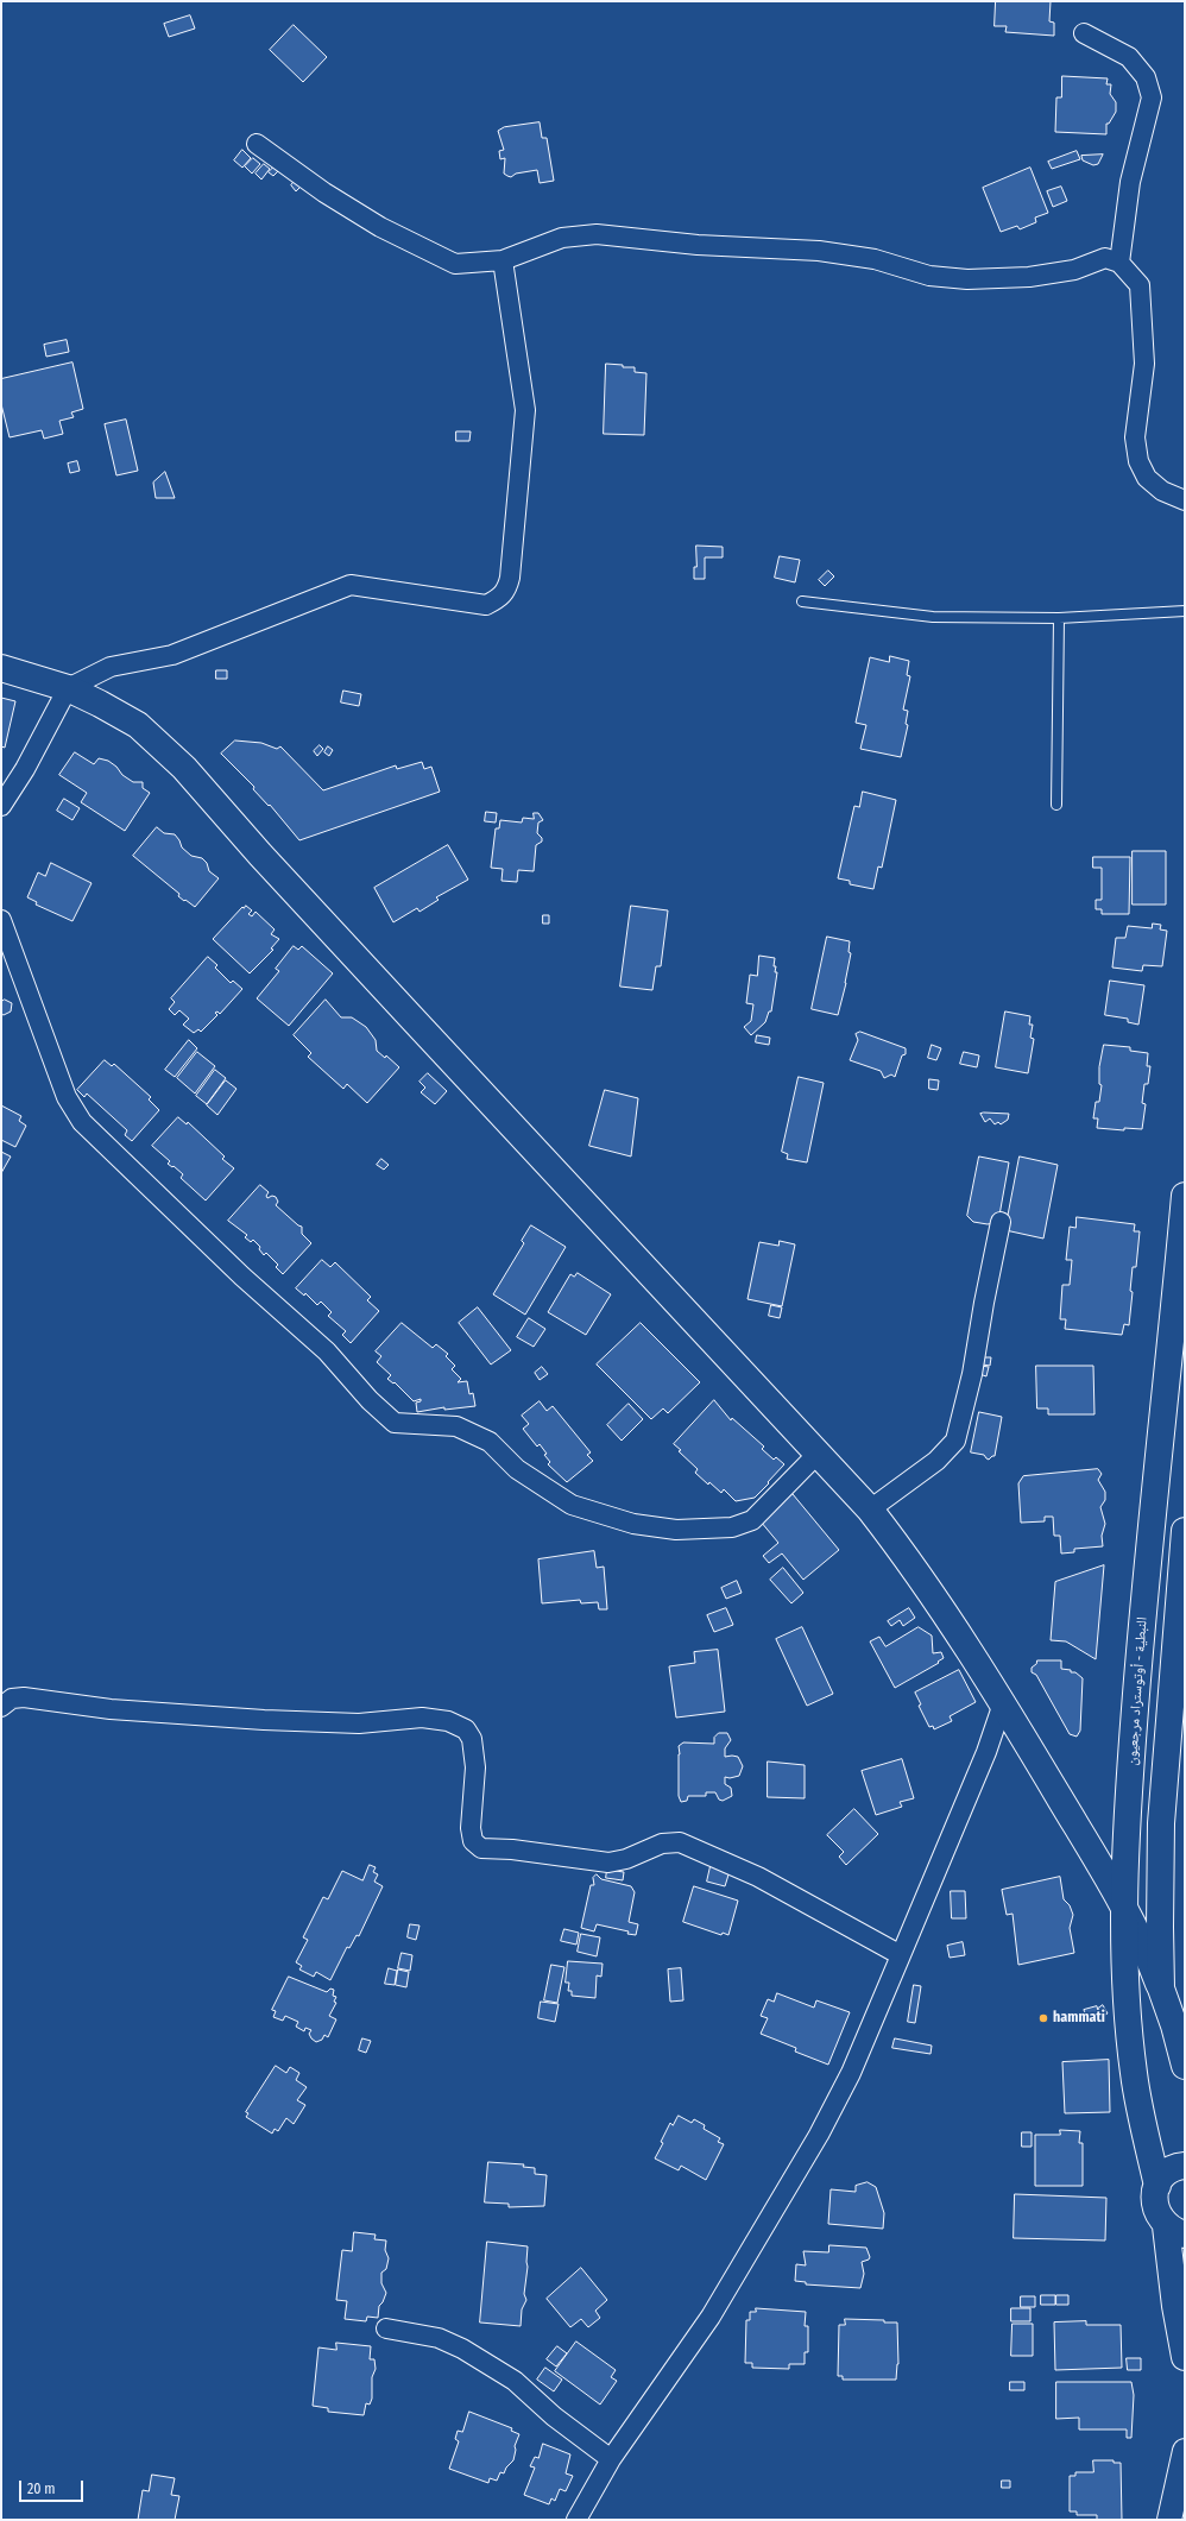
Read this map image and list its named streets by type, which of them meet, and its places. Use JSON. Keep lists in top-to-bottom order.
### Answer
{
  "streets": {
    "main road": ["النبطية - أوتوستراد مرجعيون"]
  },
  "places": ["hammati"],
  "scale_bar": "20 m"
}
